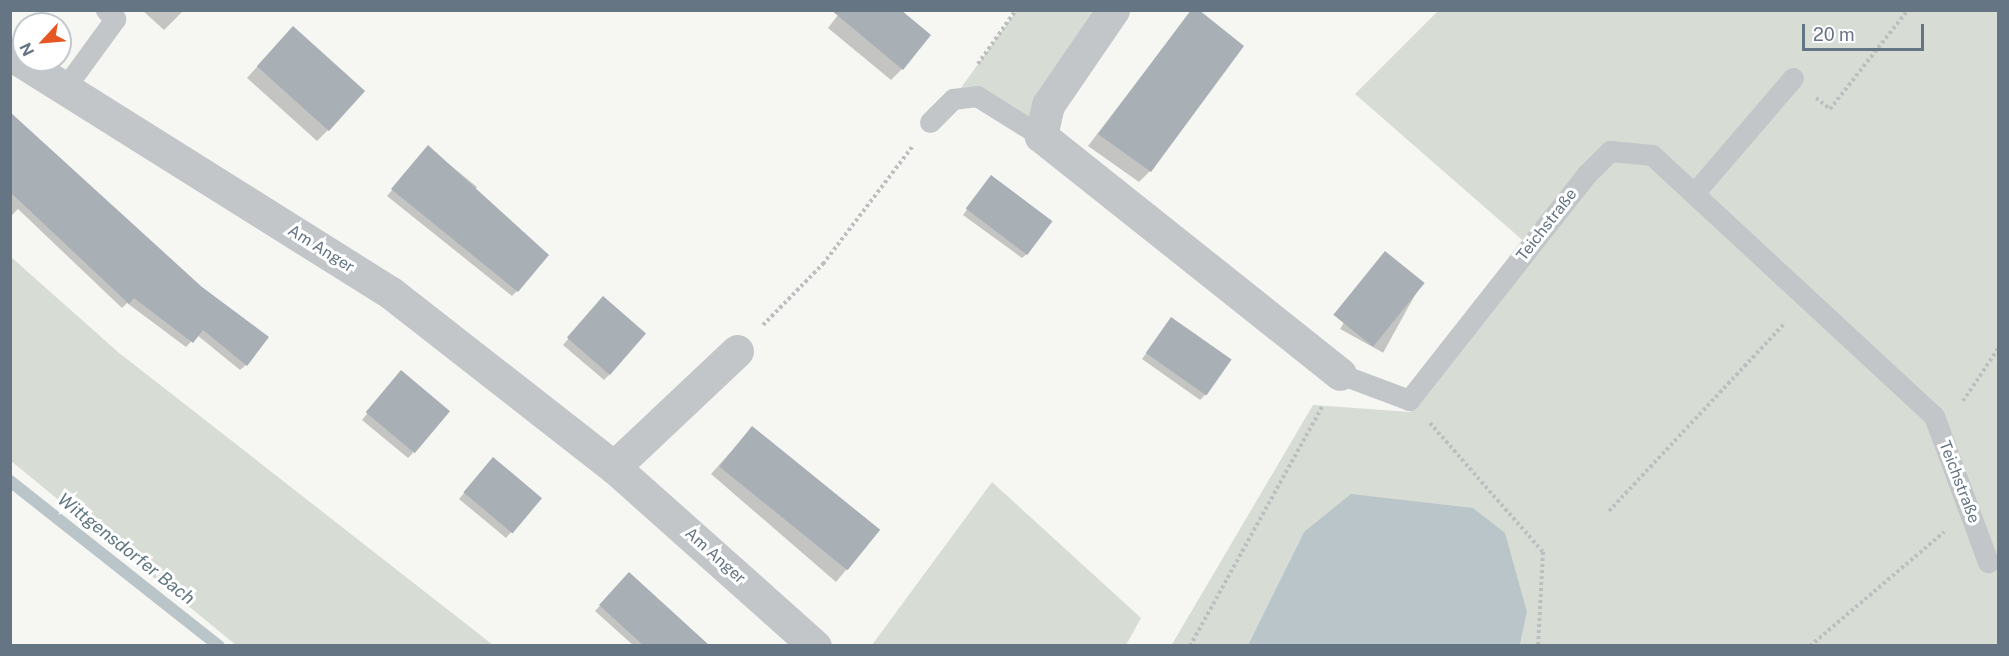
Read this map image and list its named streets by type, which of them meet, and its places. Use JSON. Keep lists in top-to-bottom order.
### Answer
{
  "streets": {
    "street": ["Am Anger"],
    "lane": ["Teichstraße"]
  },
  "water": ["Wittgensdorfer Bach"],
  "scale_bar": "20 m",
  "north": "bottom left"
}
